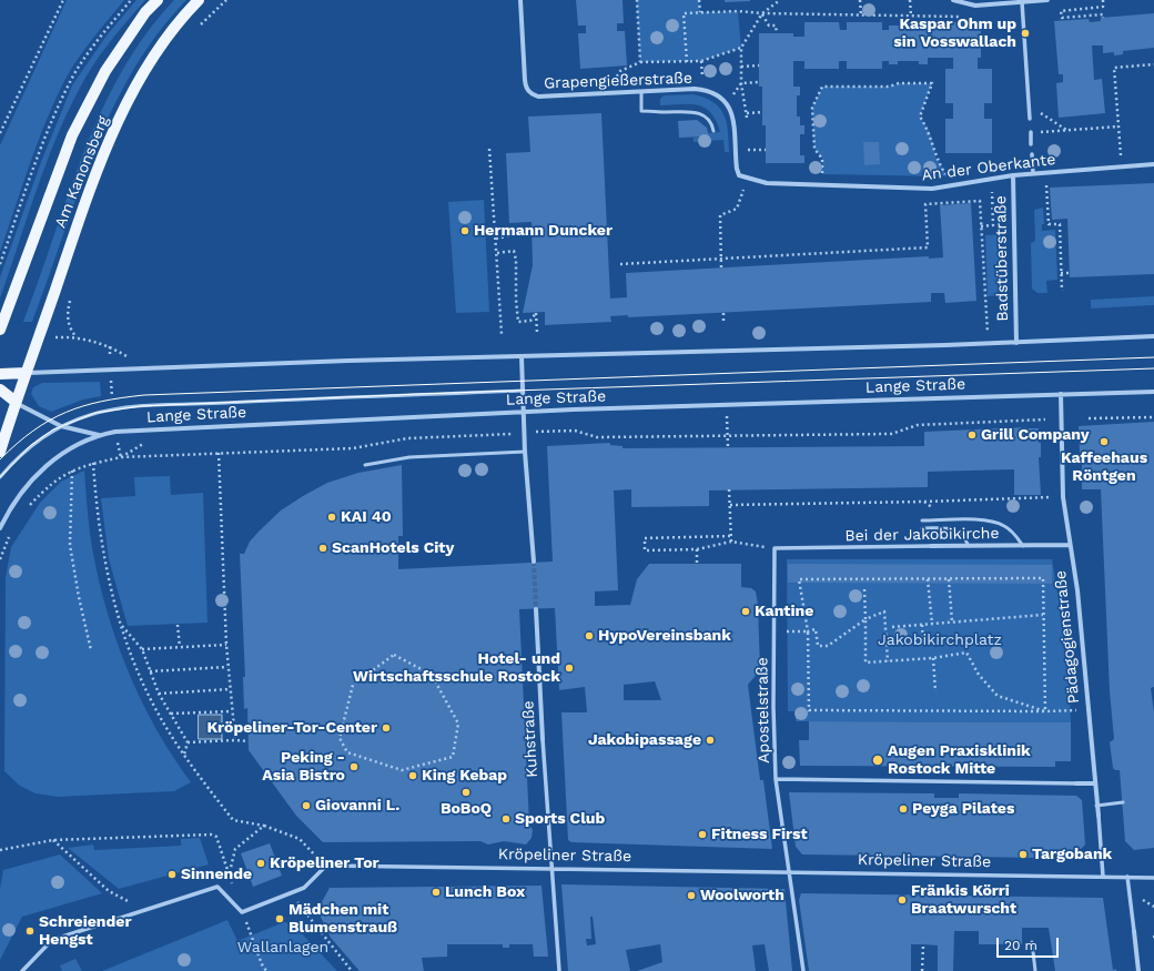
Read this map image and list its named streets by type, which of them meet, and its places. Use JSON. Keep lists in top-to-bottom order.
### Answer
{
  "streets": {
    "main road": ["Am Kanonsberg"],
    "street": [
      "Grapengießerstraße",
      "An der Oberkante",
      "Badstüberstraße",
      "Lange Straße",
      "Bei der Jakobikirche",
      "Pädagogienstraße",
      "Apostelstraße",
      "Kuhstraße",
      "Kröpeliner Straße"
    ]
  },
  "crossings": [
    ["An der Oberkante", "Badstüberstraße"],
    ["Lange Straße", "Pädagogienstraße"],
    ["Bei der Jakobikirche", "Pädagogienstraße"],
    ["Bei der Jakobikirche", "Apostelstraße"],
    ["Pädagogienstraße", "Kröpeliner Straße"],
    ["Apostelstraße", "Kröpeliner Straße"],
    ["Kuhstraße", "Kröpeliner Straße"]
  ],
  "parks": ["Jakobikirchplatz", "Wallanlagen"],
  "places": [
    "Kaspar Ohm up sin Vosswallach",
    "Hermann Duncker",
    "Grill Company",
    "Kaffeehaus Röntgen",
    "KAI 40",
    "ScanHotels City",
    "Kantine",
    "HypoVereinsbank",
    "Hotel- und Wirtschaftsschule Rostock",
    "Kröpeliner-Tor-Center",
    "Jakobipassage",
    "Augen Praxisklinik Rostock Mitte",
    "Peking - Asia Bistro",
    "King Kebap",
    "BoBoQ",
    "Giovanni L.",
    "Peyga Pilates",
    "Sports Club",
    "Fitness First",
    "Targobank",
    "Kröpeliner Tor",
    "Sinnende",
    "Lunch Box",
    "Woolworth",
    "Fränkis Körri Braatwurscht",
    "Mädchen mit Blumenstrauß",
    "Schreiender Hengst"
  ],
  "scale_bar": "20 m"
}
